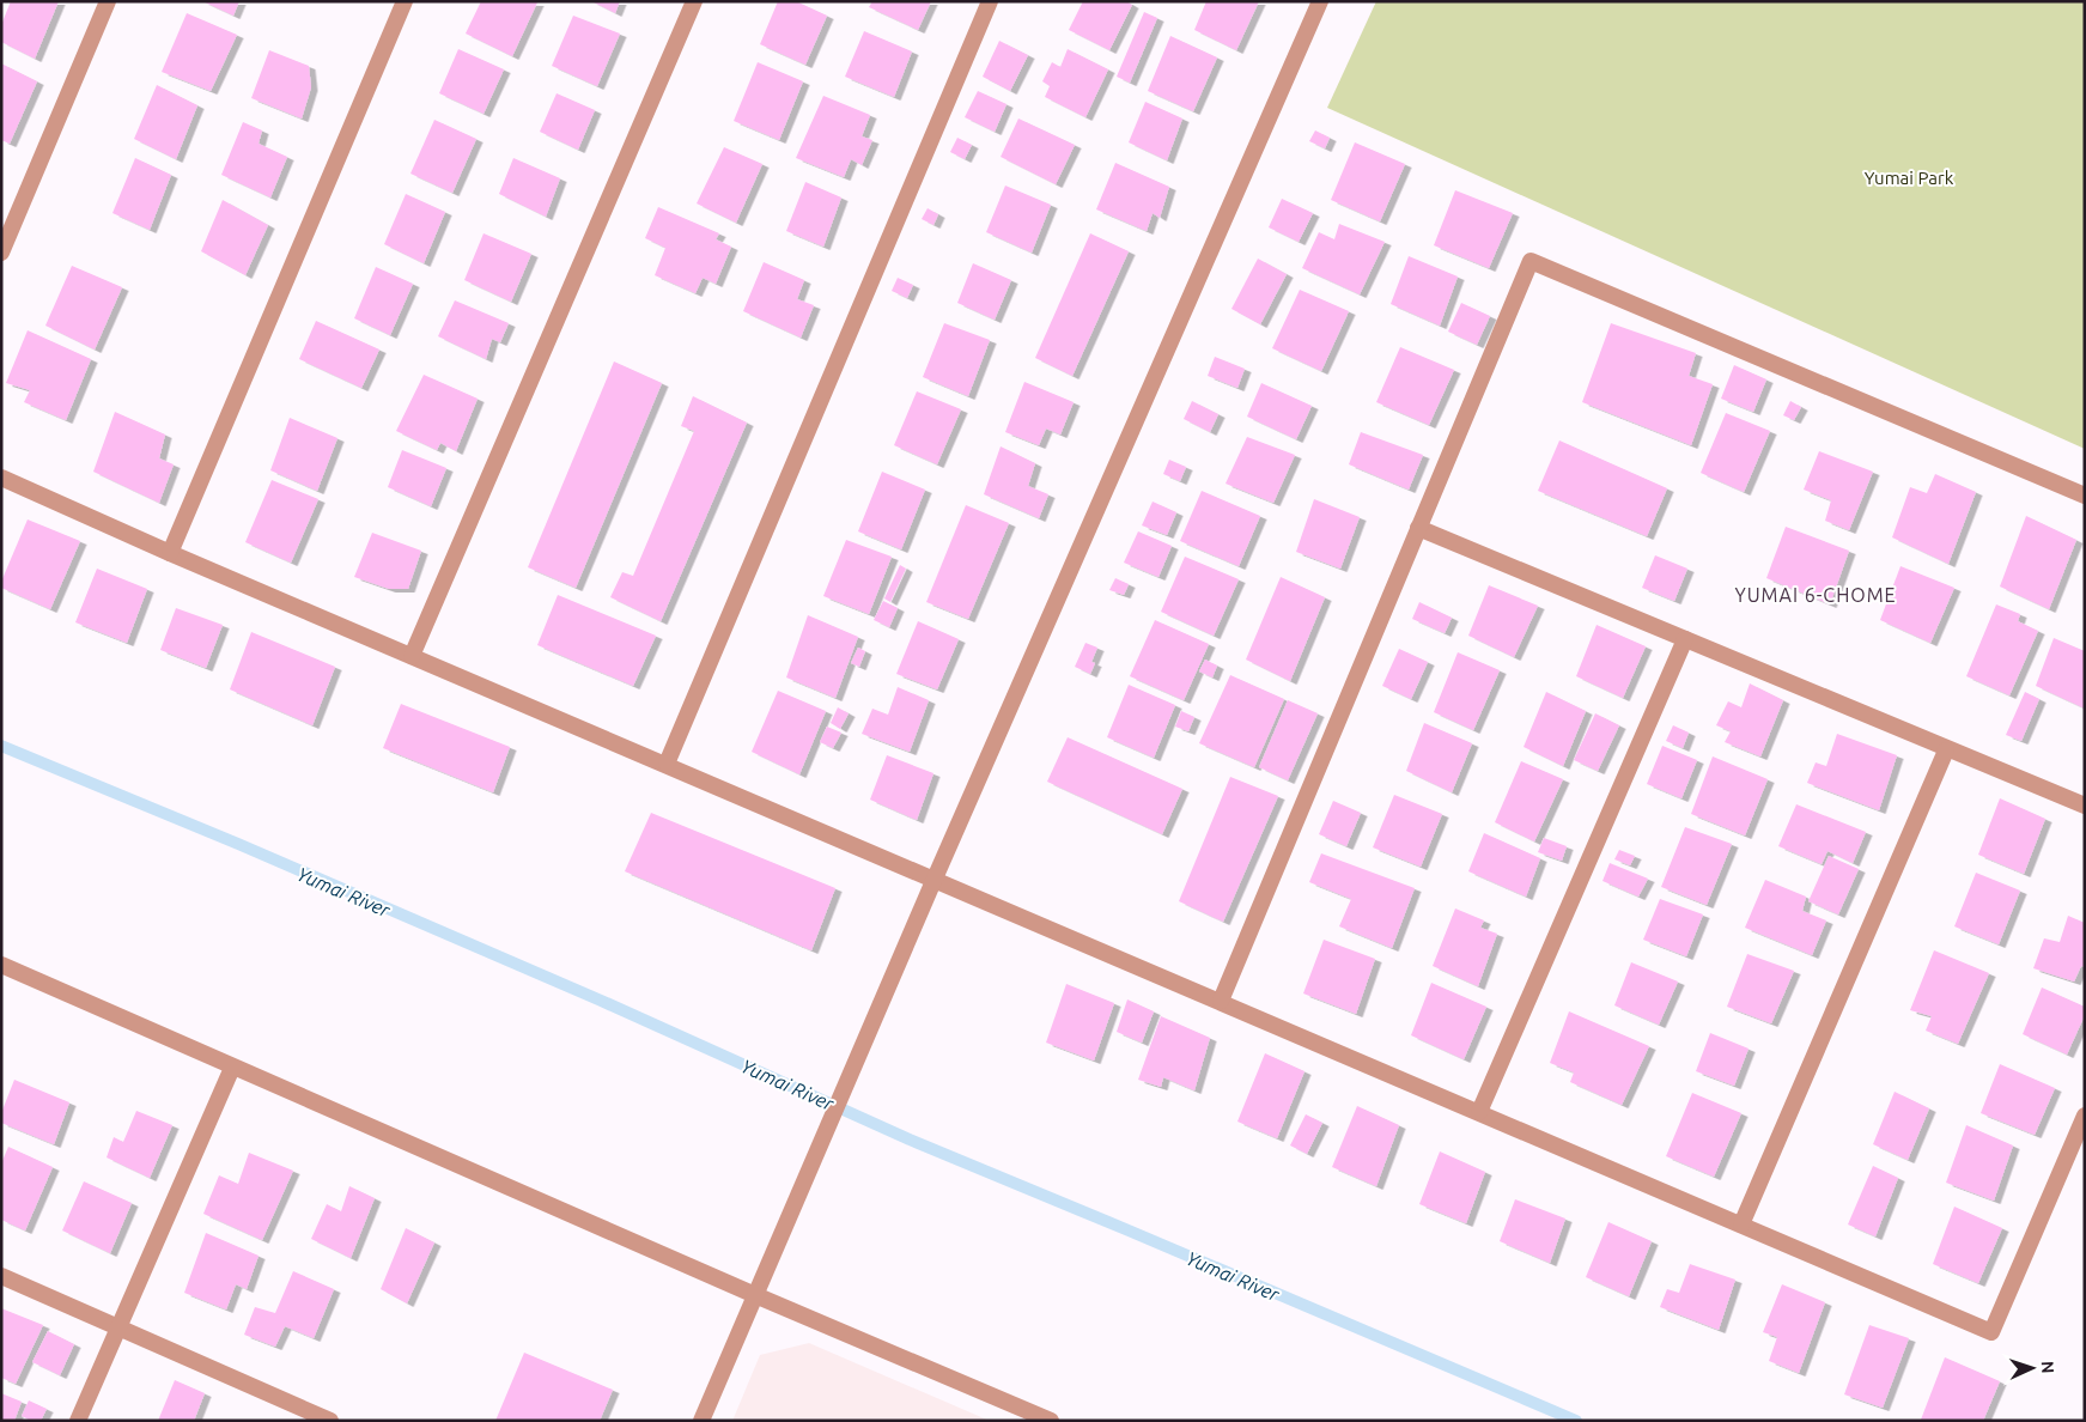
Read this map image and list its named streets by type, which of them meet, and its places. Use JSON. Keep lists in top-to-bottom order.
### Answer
{
  "districts": ["YUMAI 6-CHOME"],
  "water": ["Yumai River"],
  "parks": ["Yumai Park"],
  "north": "right"
}
